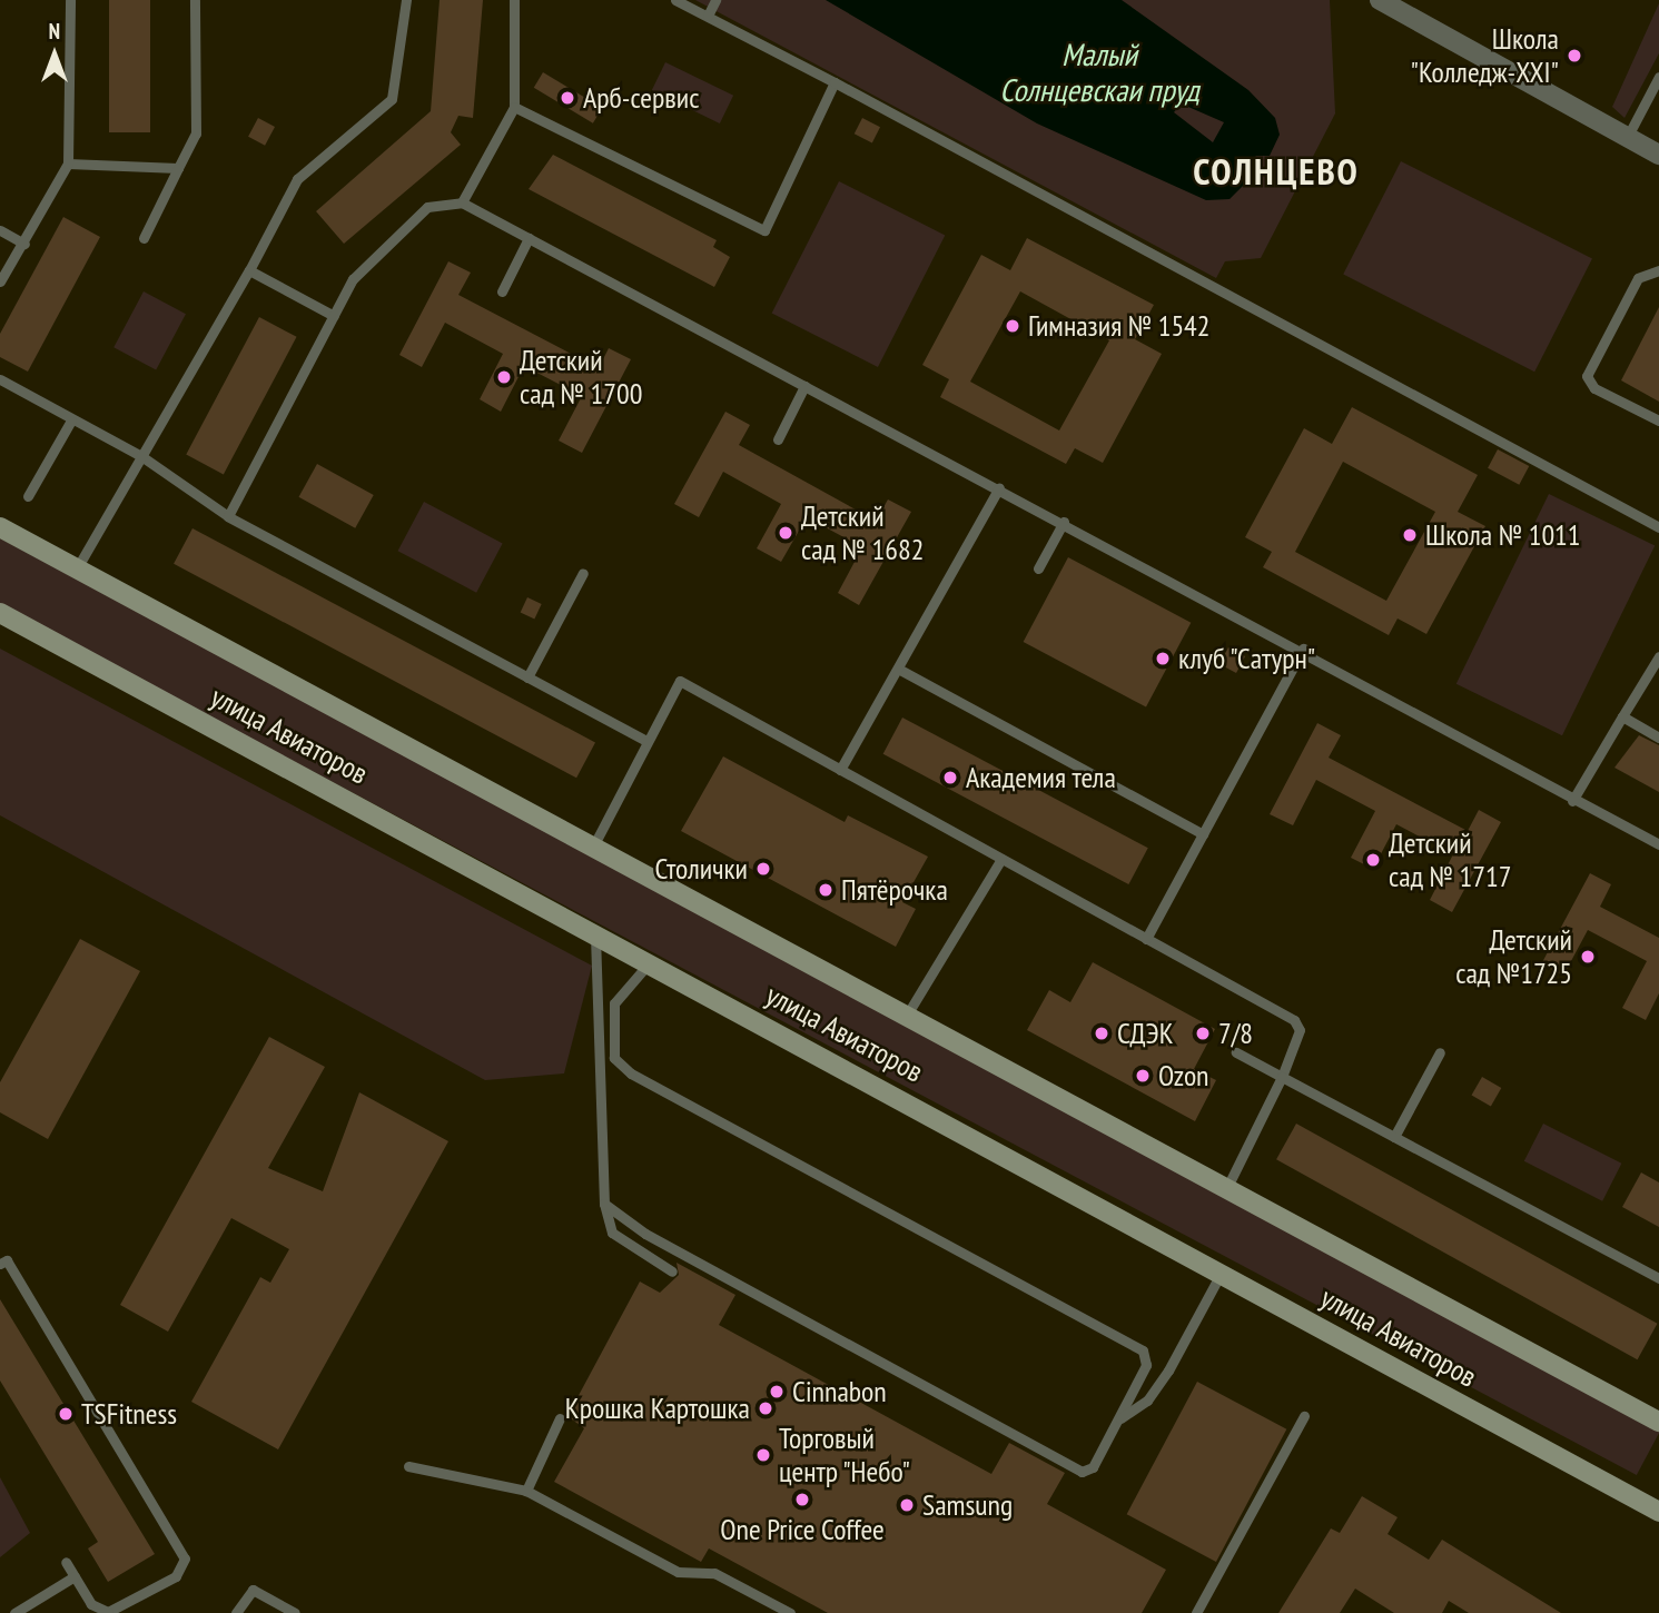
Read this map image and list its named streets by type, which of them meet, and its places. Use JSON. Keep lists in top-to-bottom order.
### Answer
{
  "streets": {
    "street": ["улица Авиаторов"]
  },
  "districts": ["СОЛНЦЕВО"],
  "water": ["Малый Солнцевскаи пруд"],
  "places": [
    "Школа \"Колледж-XXI\"",
    "Арб-сервис",
    "Гимназия № 1542",
    "Детский сад № 1700",
    "Детский сад № 1682",
    "Школа № 1011",
    "клуб \"Сатурн\"",
    "Академия тела",
    "Детский сад № 1717",
    "Столички",
    "Пятёрочка",
    "Детский сад №1725",
    "СДЭК",
    "7/8",
    "Ozon",
    "Cinnabon",
    "Крошка Картошка",
    "TSFitness",
    "Торговый центр \"Небо\"",
    "One Price Coffee",
    "Samsung"
  ],
  "north": "top"
}
